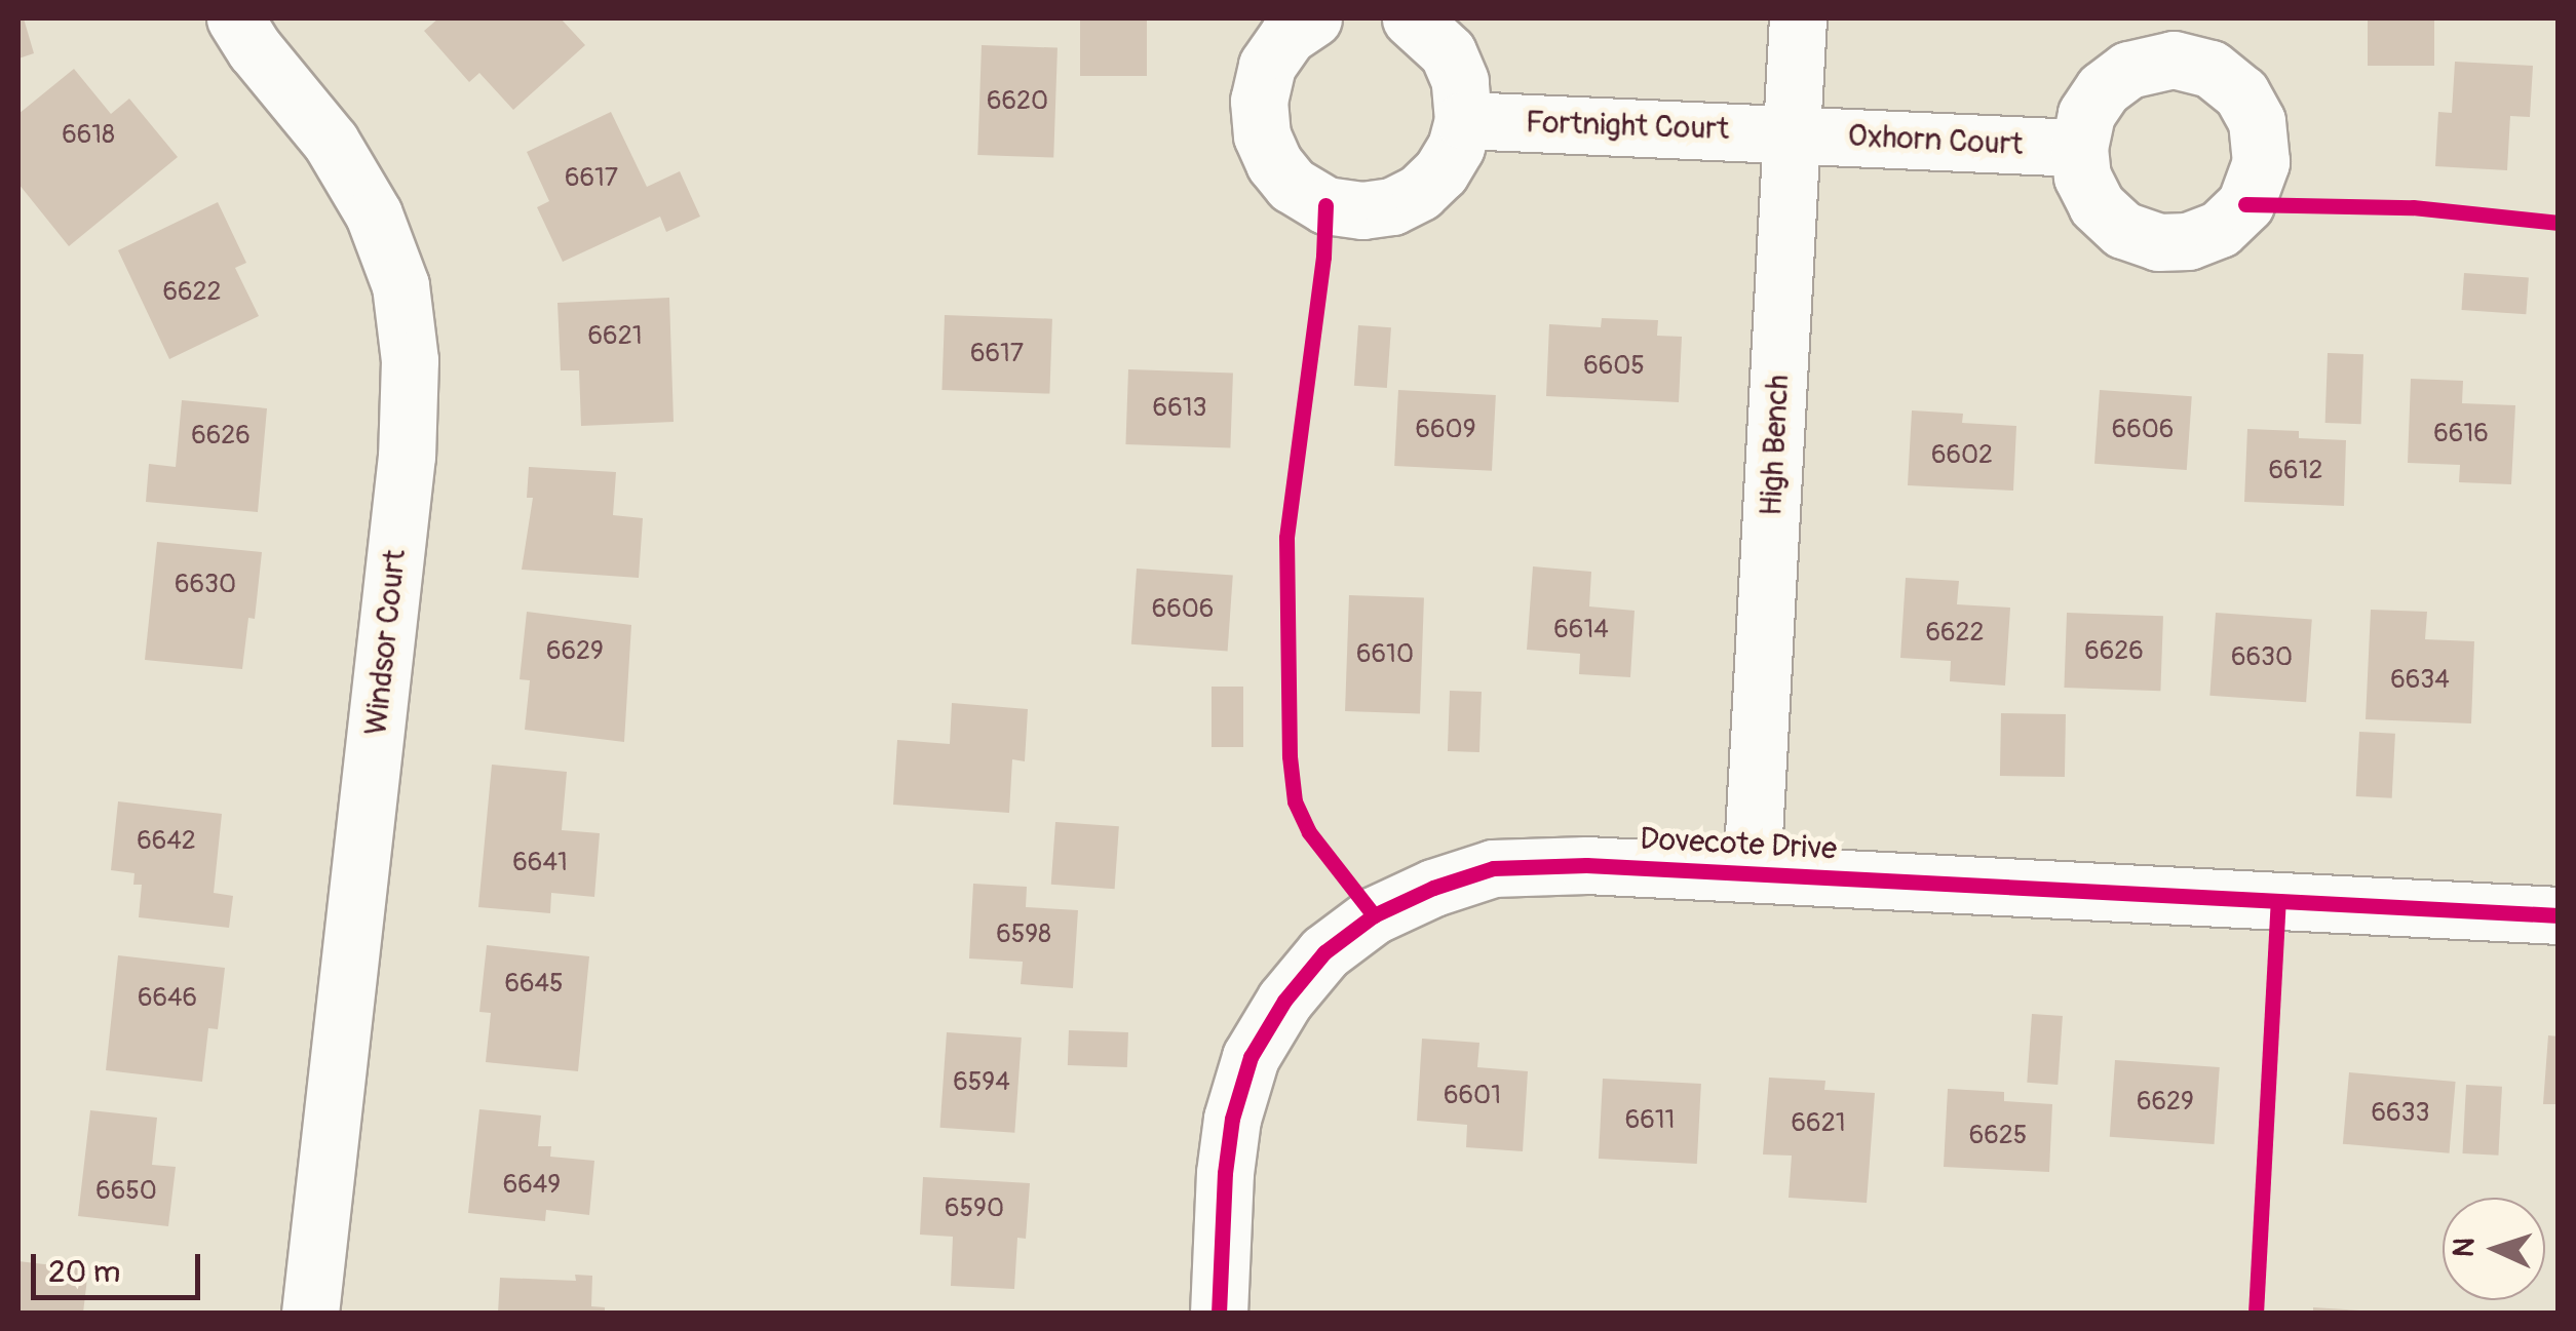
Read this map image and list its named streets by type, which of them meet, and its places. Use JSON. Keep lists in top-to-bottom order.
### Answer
{
  "streets": {
    "street": [
      "Fortnight Court",
      "Oxhorn Court",
      "High Bench",
      "Windsor Court",
      "Dovecote Drive"
    ]
  },
  "crossings": [
    ["Fortnight Court", "Oxhorn Court"],
    ["Fortnight Court", "High Bench"],
    ["Oxhorn Court", "High Bench"],
    ["High Bench", "Dovecote Drive"]
  ],
  "house_numbers": [
    "6620",
    "6618",
    "6617",
    "6622",
    "6621",
    "6617",
    "6605",
    "6613",
    "6609",
    "6606",
    "6616",
    "6626",
    "6602",
    "6612",
    "6630",
    "6606",
    "6614",
    "6622",
    "6629",
    "6626",
    "6610",
    "6630",
    "6634",
    "6642",
    "6641",
    "6598",
    "6645",
    "6646",
    "6594",
    "6601",
    "6629",
    "6633",
    "6611",
    "6621",
    "6625",
    "6649",
    "6650",
    "6590"
  ],
  "scale_bar": "20 m",
  "north": "left"
}
